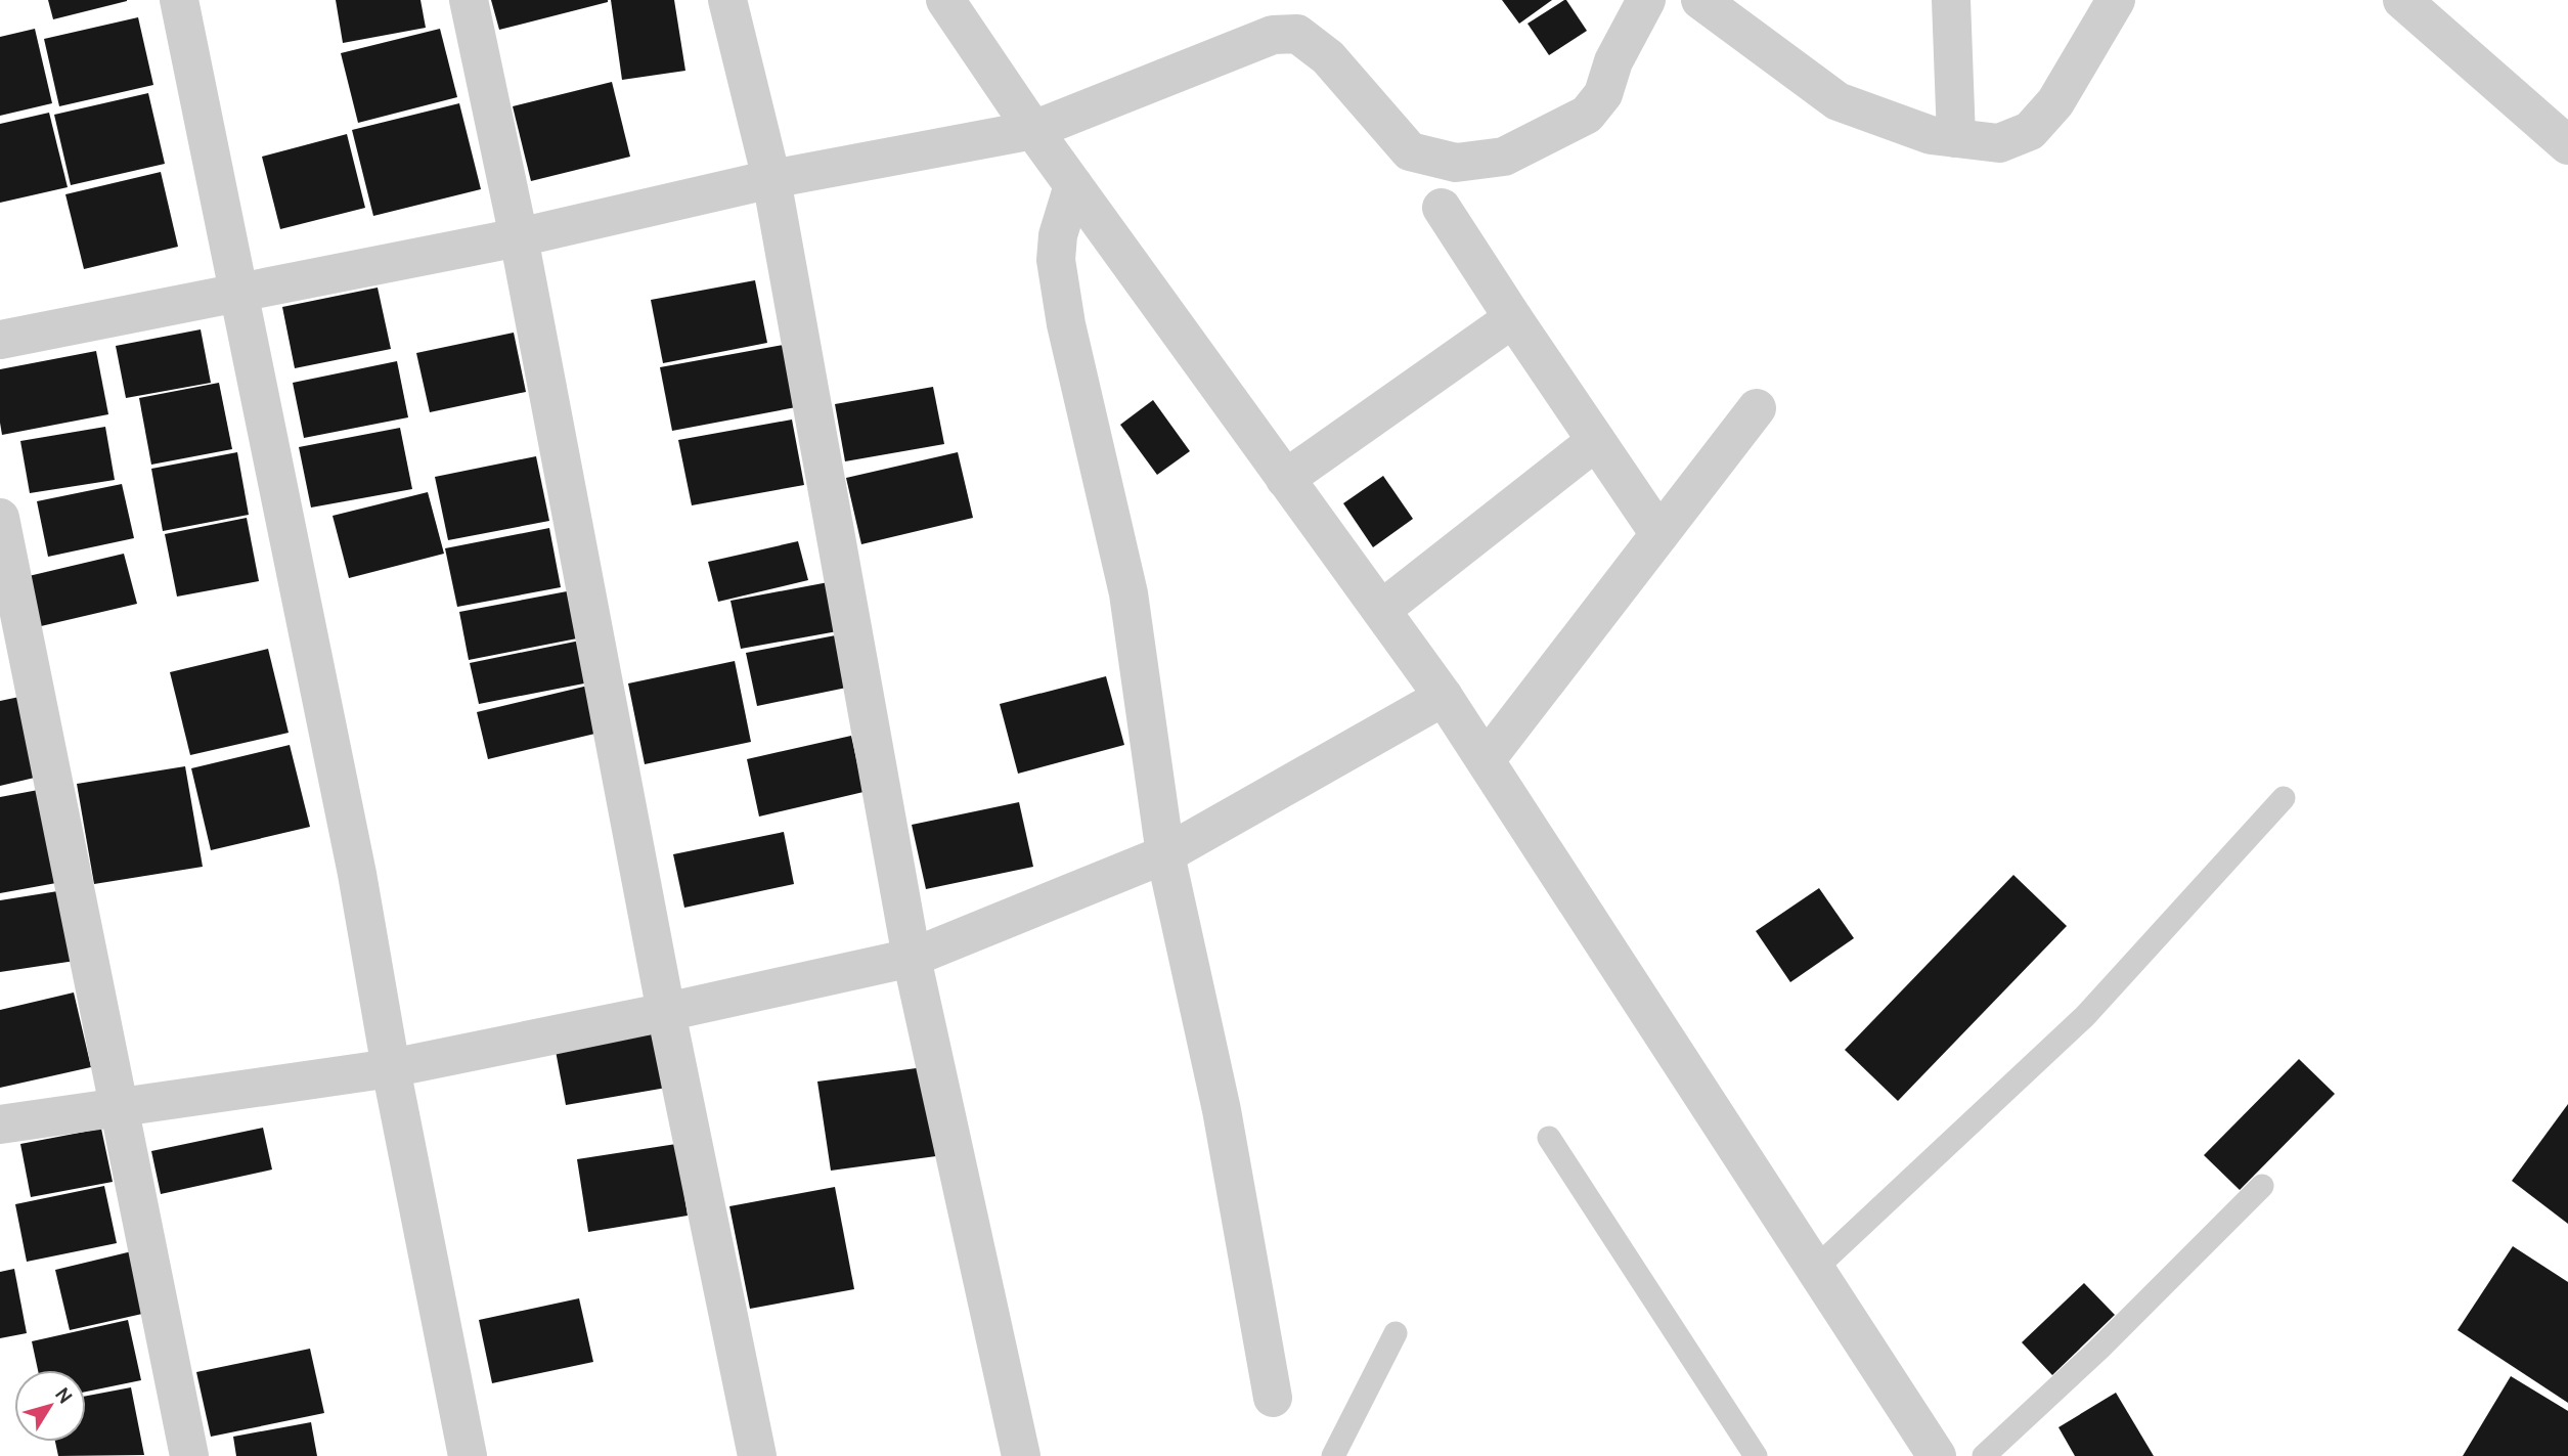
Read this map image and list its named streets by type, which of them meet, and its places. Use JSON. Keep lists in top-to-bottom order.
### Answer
{
  "north": "top right"
}
